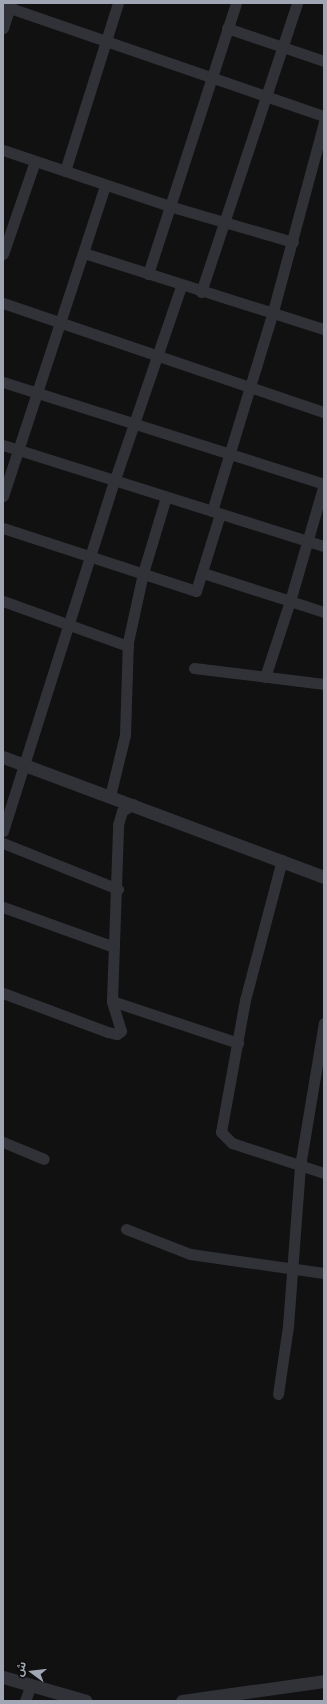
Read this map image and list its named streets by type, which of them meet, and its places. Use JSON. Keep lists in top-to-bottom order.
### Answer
{
  "north": "left"
}
